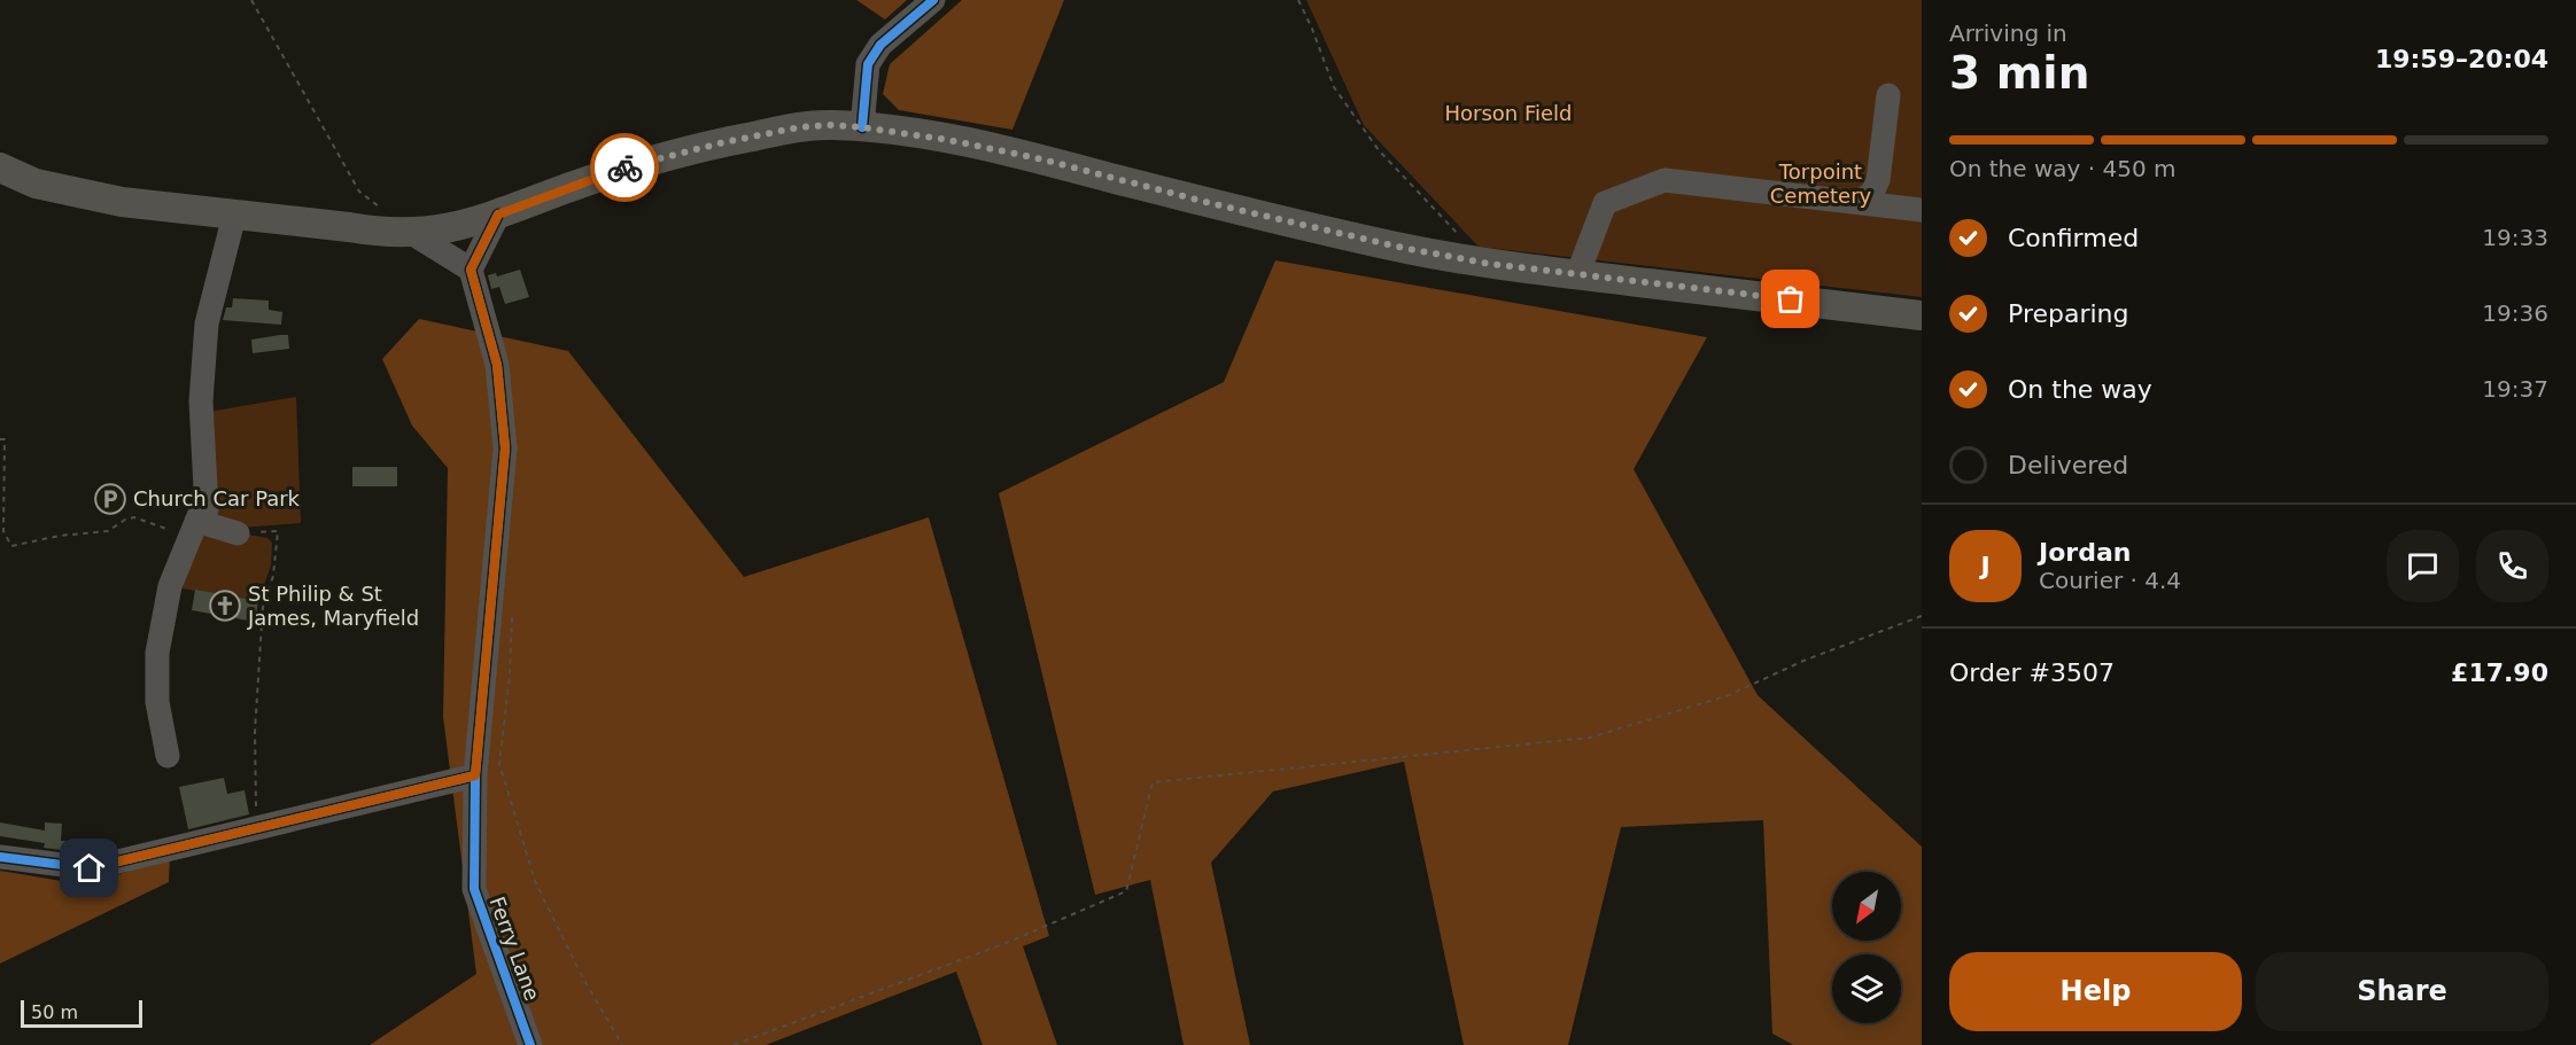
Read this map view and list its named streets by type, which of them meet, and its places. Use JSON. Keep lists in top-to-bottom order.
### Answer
{
  "streets": {
    "street": ["Ferry Lane"]
  },
  "parks": ["Horson Field", "Torpoint Cemetery"],
  "places": {
    "parking": ["Church Car Park"],
    "church": ["St Philip & St James, Maryfield"]
  },
  "scale_bar": "50 m",
  "north": "bottom left",
  "page": {
    "heading": ["3 min", "Arriving in", "19:59–20:04"],
    "panel": [
      "Jordan",
      "Courier · 4.4",
      "Order #3507",
      "£17.90"
    ],
    "bar": "On the way · 450 m",
    "list": [
      ["Confirmed", "19:33"],
      ["Preparing", "19:36"],
      ["On the way", "19:37"],
      "Delivered"
    ],
    "round": "J",
    "buttons": ["Help", "Share"],
    "scale": "50 m"
  }
}
